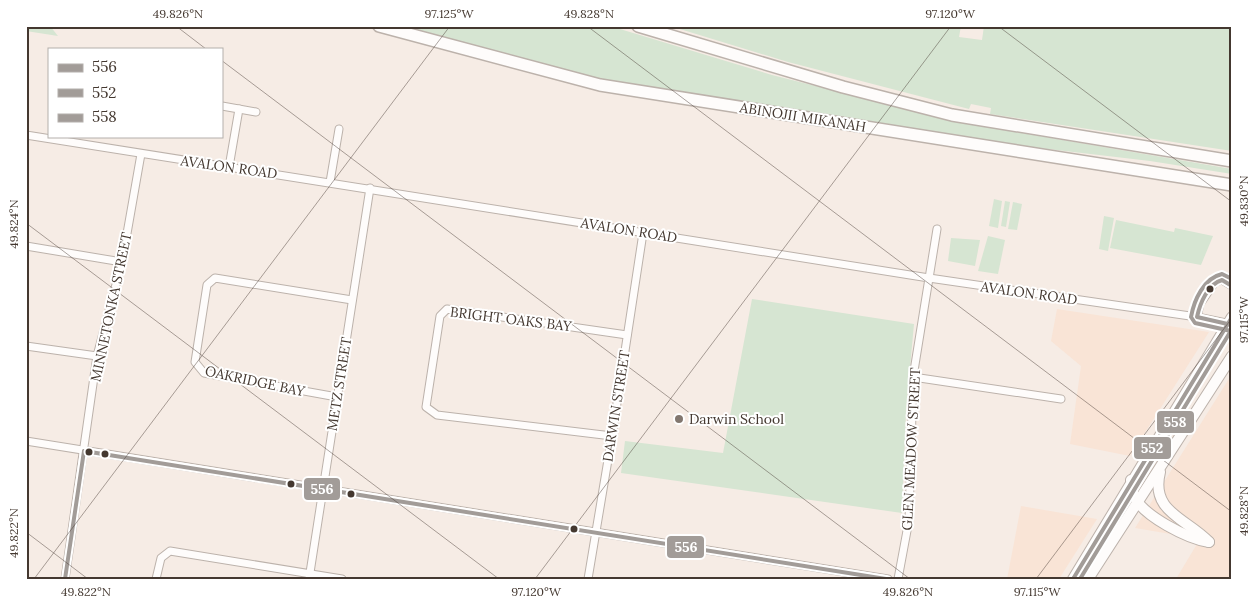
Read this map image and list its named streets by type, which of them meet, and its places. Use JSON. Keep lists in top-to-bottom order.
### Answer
{
  "streets": {
    "main road": ["ABINOJII MIKANAH"],
    "street": [
      "AVALON ROAD",
      "MINNETONKA STREET",
      "BRIGHT OAKS BAY",
      "OAKRIDGE BAY",
      "METZ STREET",
      "DARWIN STREET",
      "GLEN MEADOW STREET"
    ]
  },
  "crossings": [
    ["AVALON ROAD", "MINNETONKA STREET"],
    ["AVALON ROAD", "METZ STREET"],
    ["AVALON ROAD", "DARWIN STREET"],
    ["AVALON ROAD", "GLEN MEADOW STREET"],
    ["BRIGHT OAKS BAY", "DARWIN STREET"],
    ["OAKRIDGE BAY", "METZ STREET"]
  ],
  "places": ["Darwin School"],
  "lines": ["transit line 558", "transit line 552", "transit line 556"],
  "legend": ["556", "552", "558"],
  "coordinates": [
    "49.826°N",
    "97.125°W",
    "49.828°N",
    "97.120°W",
    "49.830°N",
    "49.824°N",
    "97.115°W",
    "49.822°N"
  ]
}
